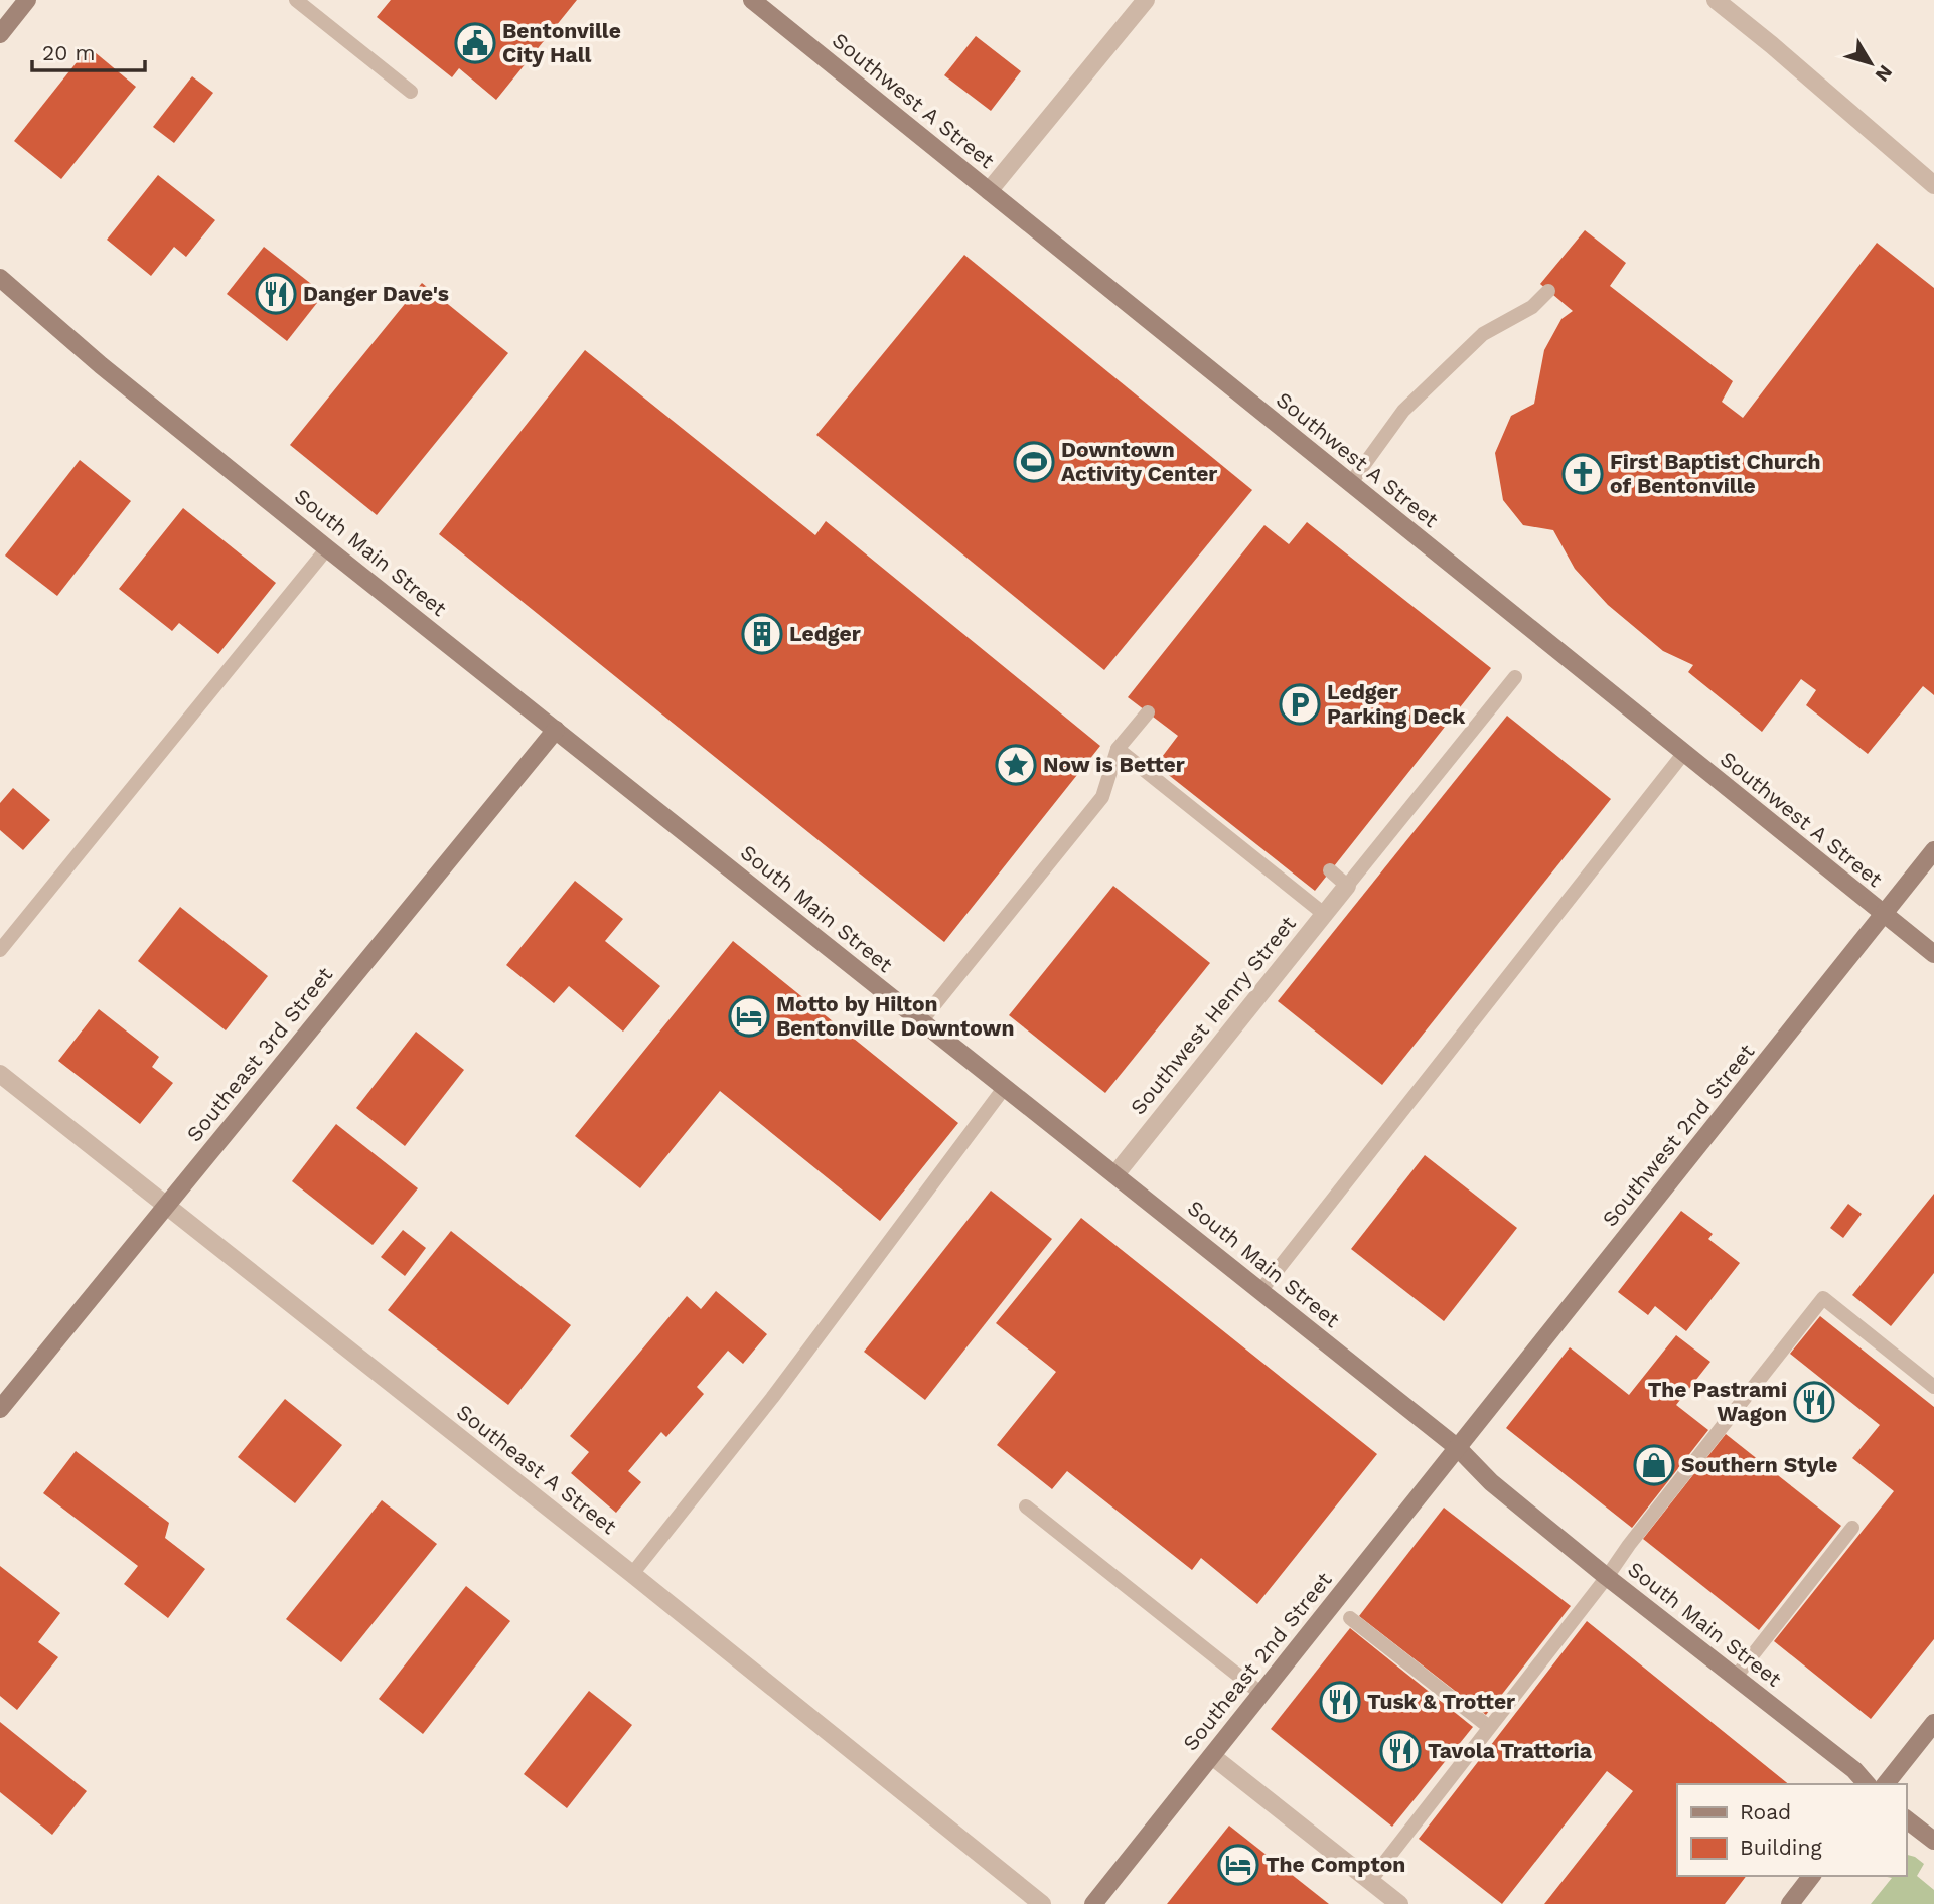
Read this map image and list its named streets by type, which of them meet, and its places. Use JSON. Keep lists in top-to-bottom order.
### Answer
{
  "streets": {
    "street": [
      "Southwest A Street",
      "South Main Street",
      "Southwest Henry Street",
      "Southeast 3rd Street",
      "Southwest 2nd Street",
      "Southeast A Street",
      "Southeast 2nd Street"
    ]
  },
  "crossings": [
    ["Southwest A Street", "Southwest 2nd Street"],
    ["South Main Street", "Southwest Henry Street"],
    ["South Main Street", "Southeast 3rd Street"],
    ["South Main Street", "Southwest 2nd Street"],
    ["South Main Street", "Southeast 2nd Street"],
    ["Southeast 3rd Street", "Southeast A Street"],
    ["Southwest 2nd Street", "Southeast 2nd Street"]
  ],
  "places": {
    "public building": ["Bentonville City Hall"],
    "restaurant": [
      "Danger Dave's",
      "The Pastrami Wagon",
      "Tusk & Trotter",
      "Tavola Trattoria"
    ],
    "sports": ["Downtown Activity Center"],
    "church": ["First Baptist Church of Bentonville"],
    "building": ["Ledger"],
    "parking": ["Ledger Parking Deck"],
    "place": ["Now is Better"],
    "hotel": ["Motto by Hilton Bentonville Downtown", "The Compton"],
    "shop": ["Southern Style"]
  },
  "legend": ["Road", "Building"],
  "scale_bar": "20 m",
  "north": "bottom right"
}
